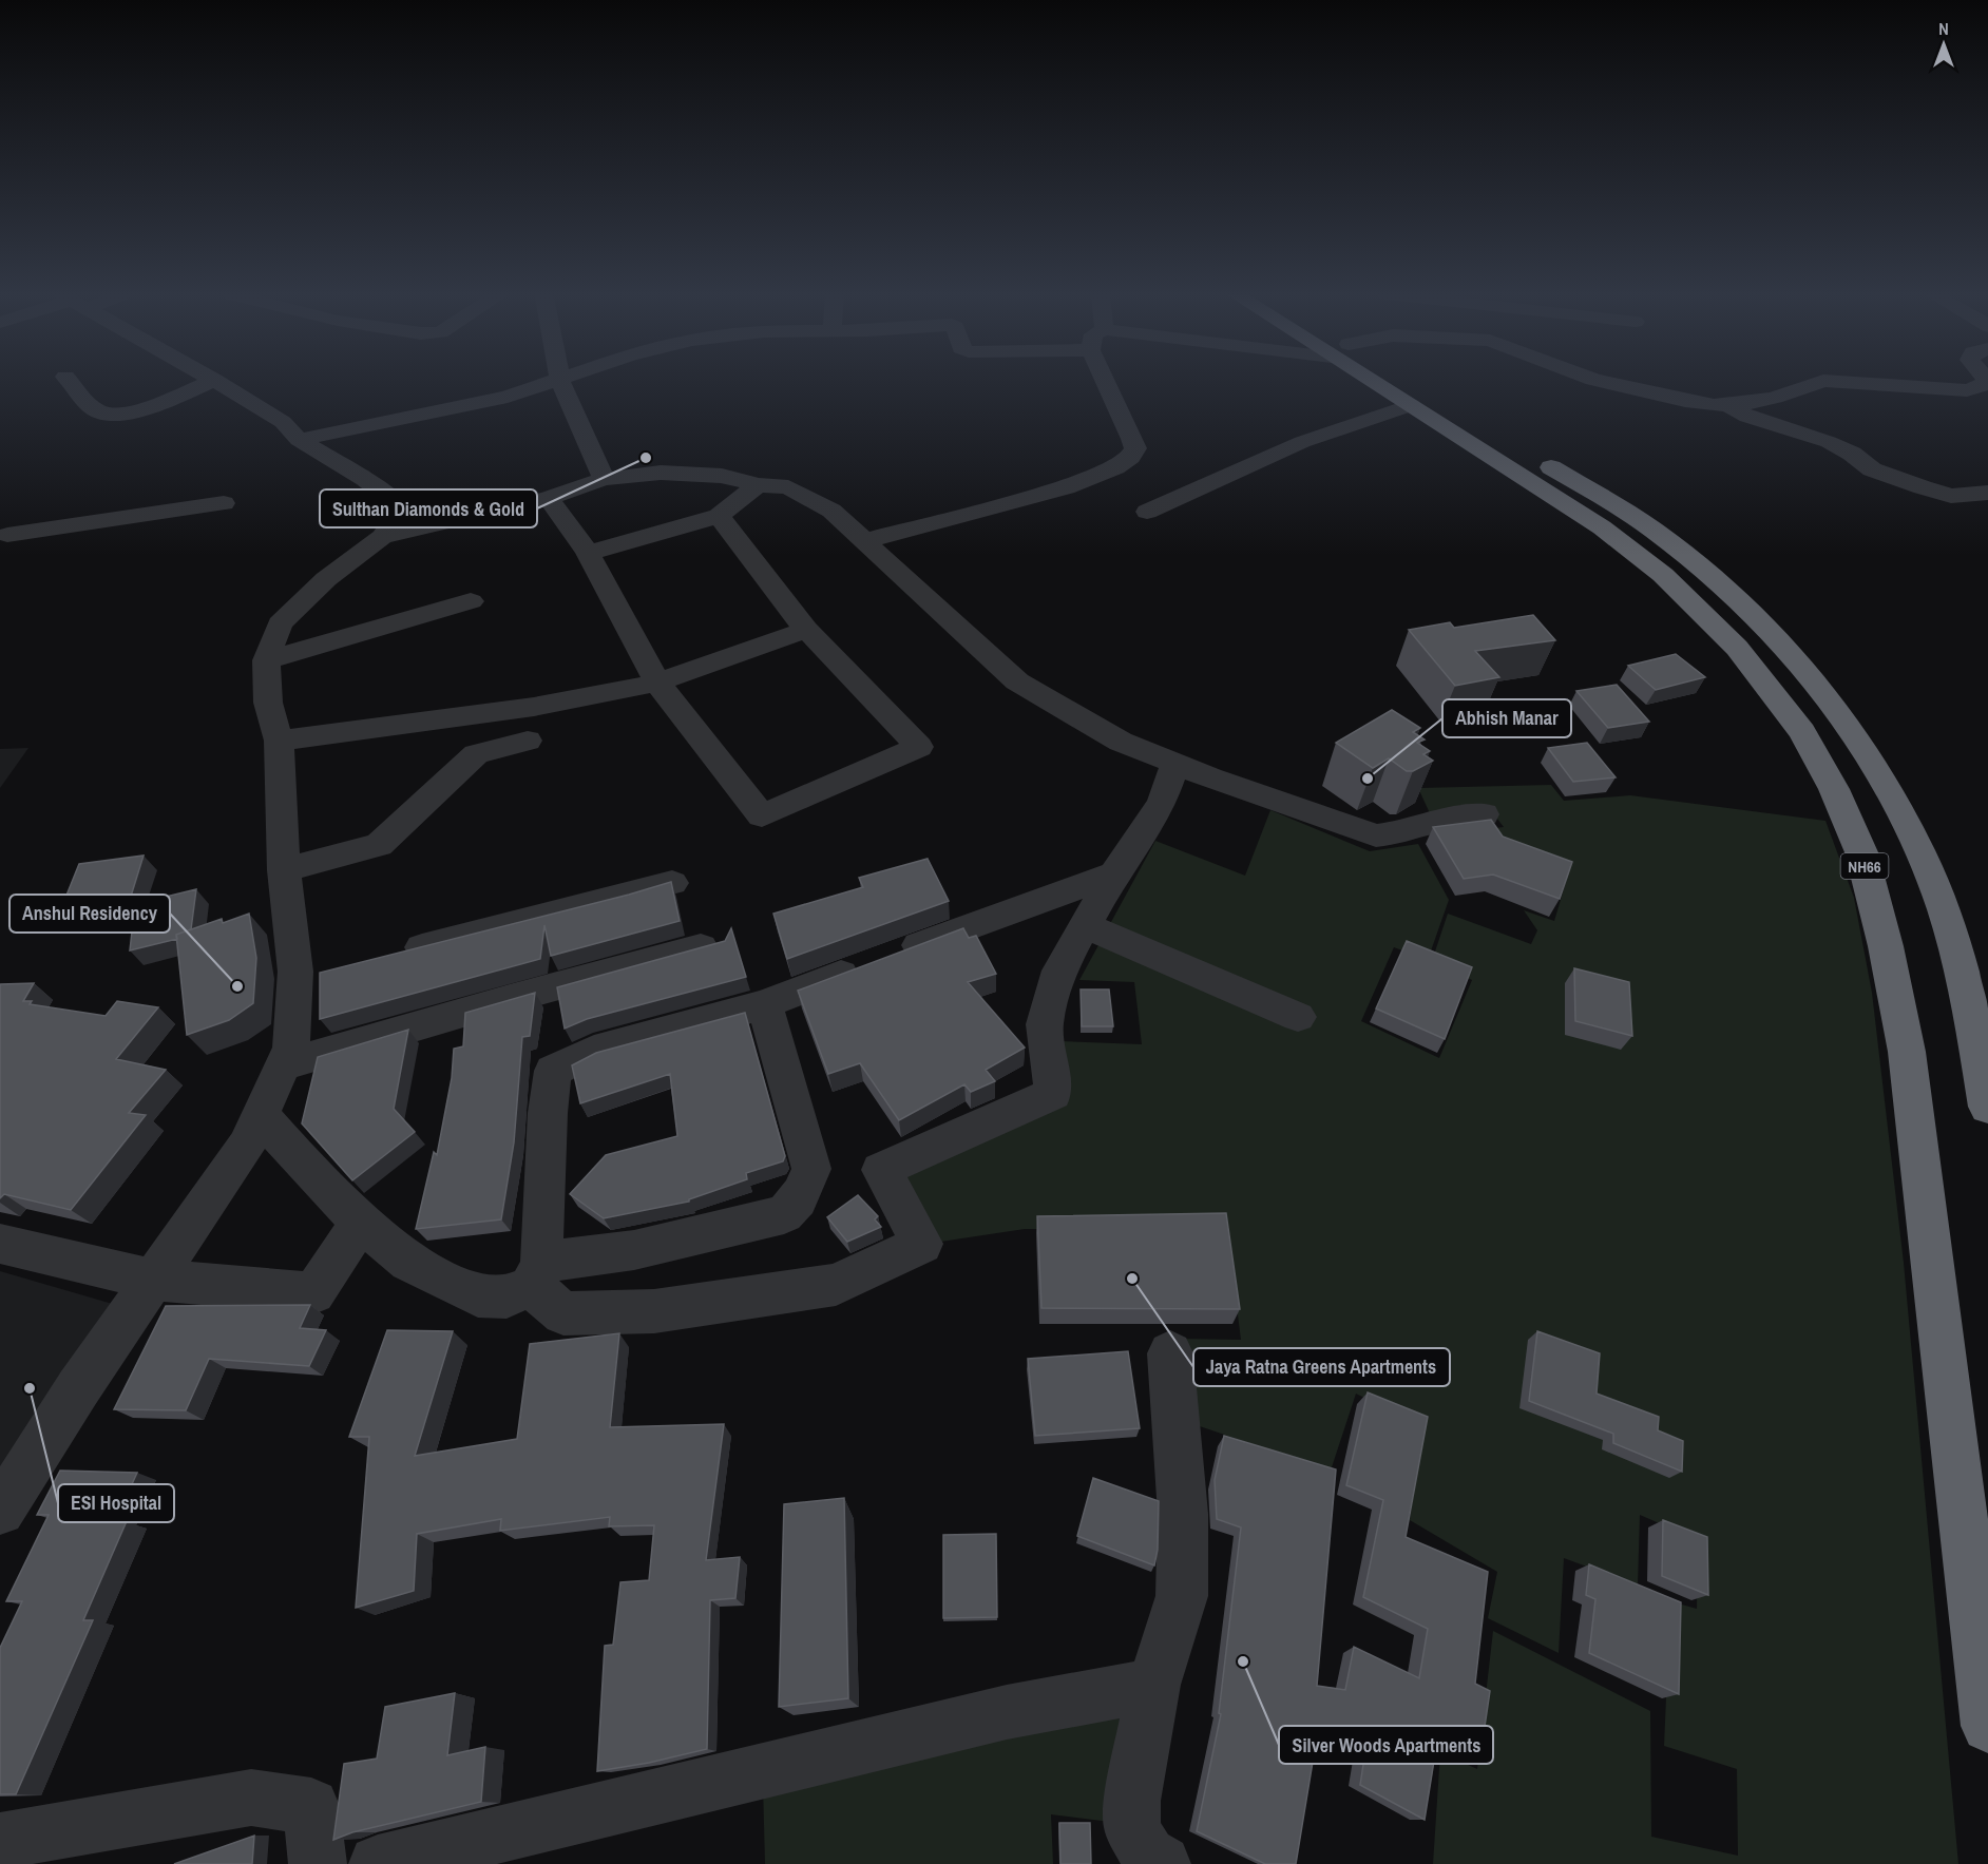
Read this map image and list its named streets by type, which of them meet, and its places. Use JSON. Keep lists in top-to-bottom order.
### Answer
{
  "streets": {
    "highway": ["NH66"]
  },
  "places": [
    "Sulthan Diamonds & Gold",
    "Abhish Manar",
    "Anshul Residency",
    "Jaya Ratna Greens Apartments",
    "ESI Hospital",
    "Silver Woods Apartments"
  ],
  "north": "top"
}
